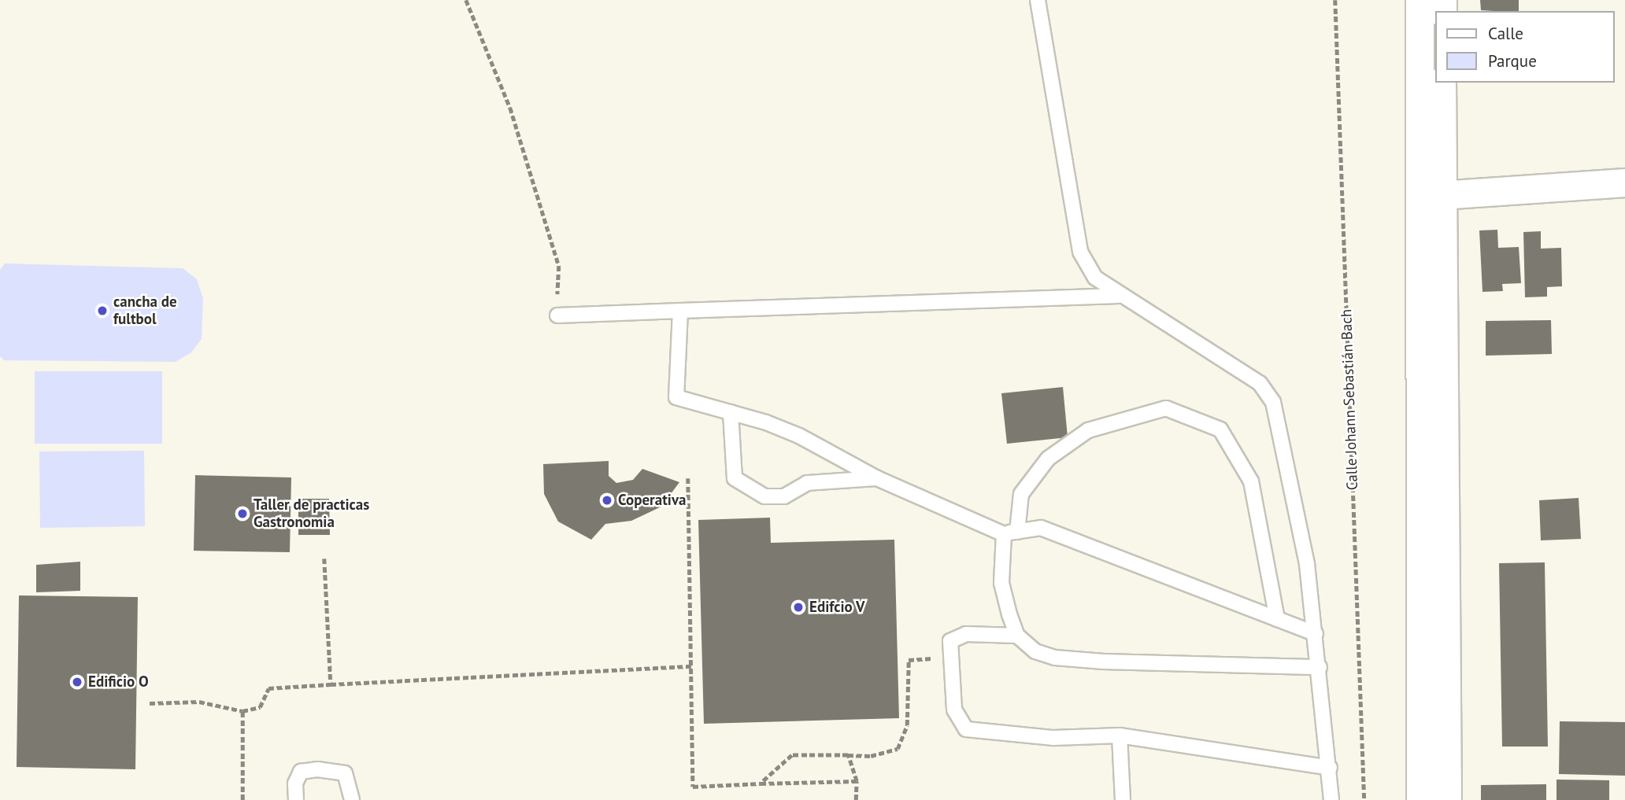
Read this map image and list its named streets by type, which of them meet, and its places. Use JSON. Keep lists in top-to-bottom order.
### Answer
{
  "streets": {
    "path": ["Calle Johann Sebastián Bach"]
  },
  "places": [
    "cancha de fultbol",
    "Coperativa",
    "Taller de practicas Gastronomia",
    "Edifcio V",
    "Edificio O"
  ],
  "legend": ["Calle", "Parque"]
}
